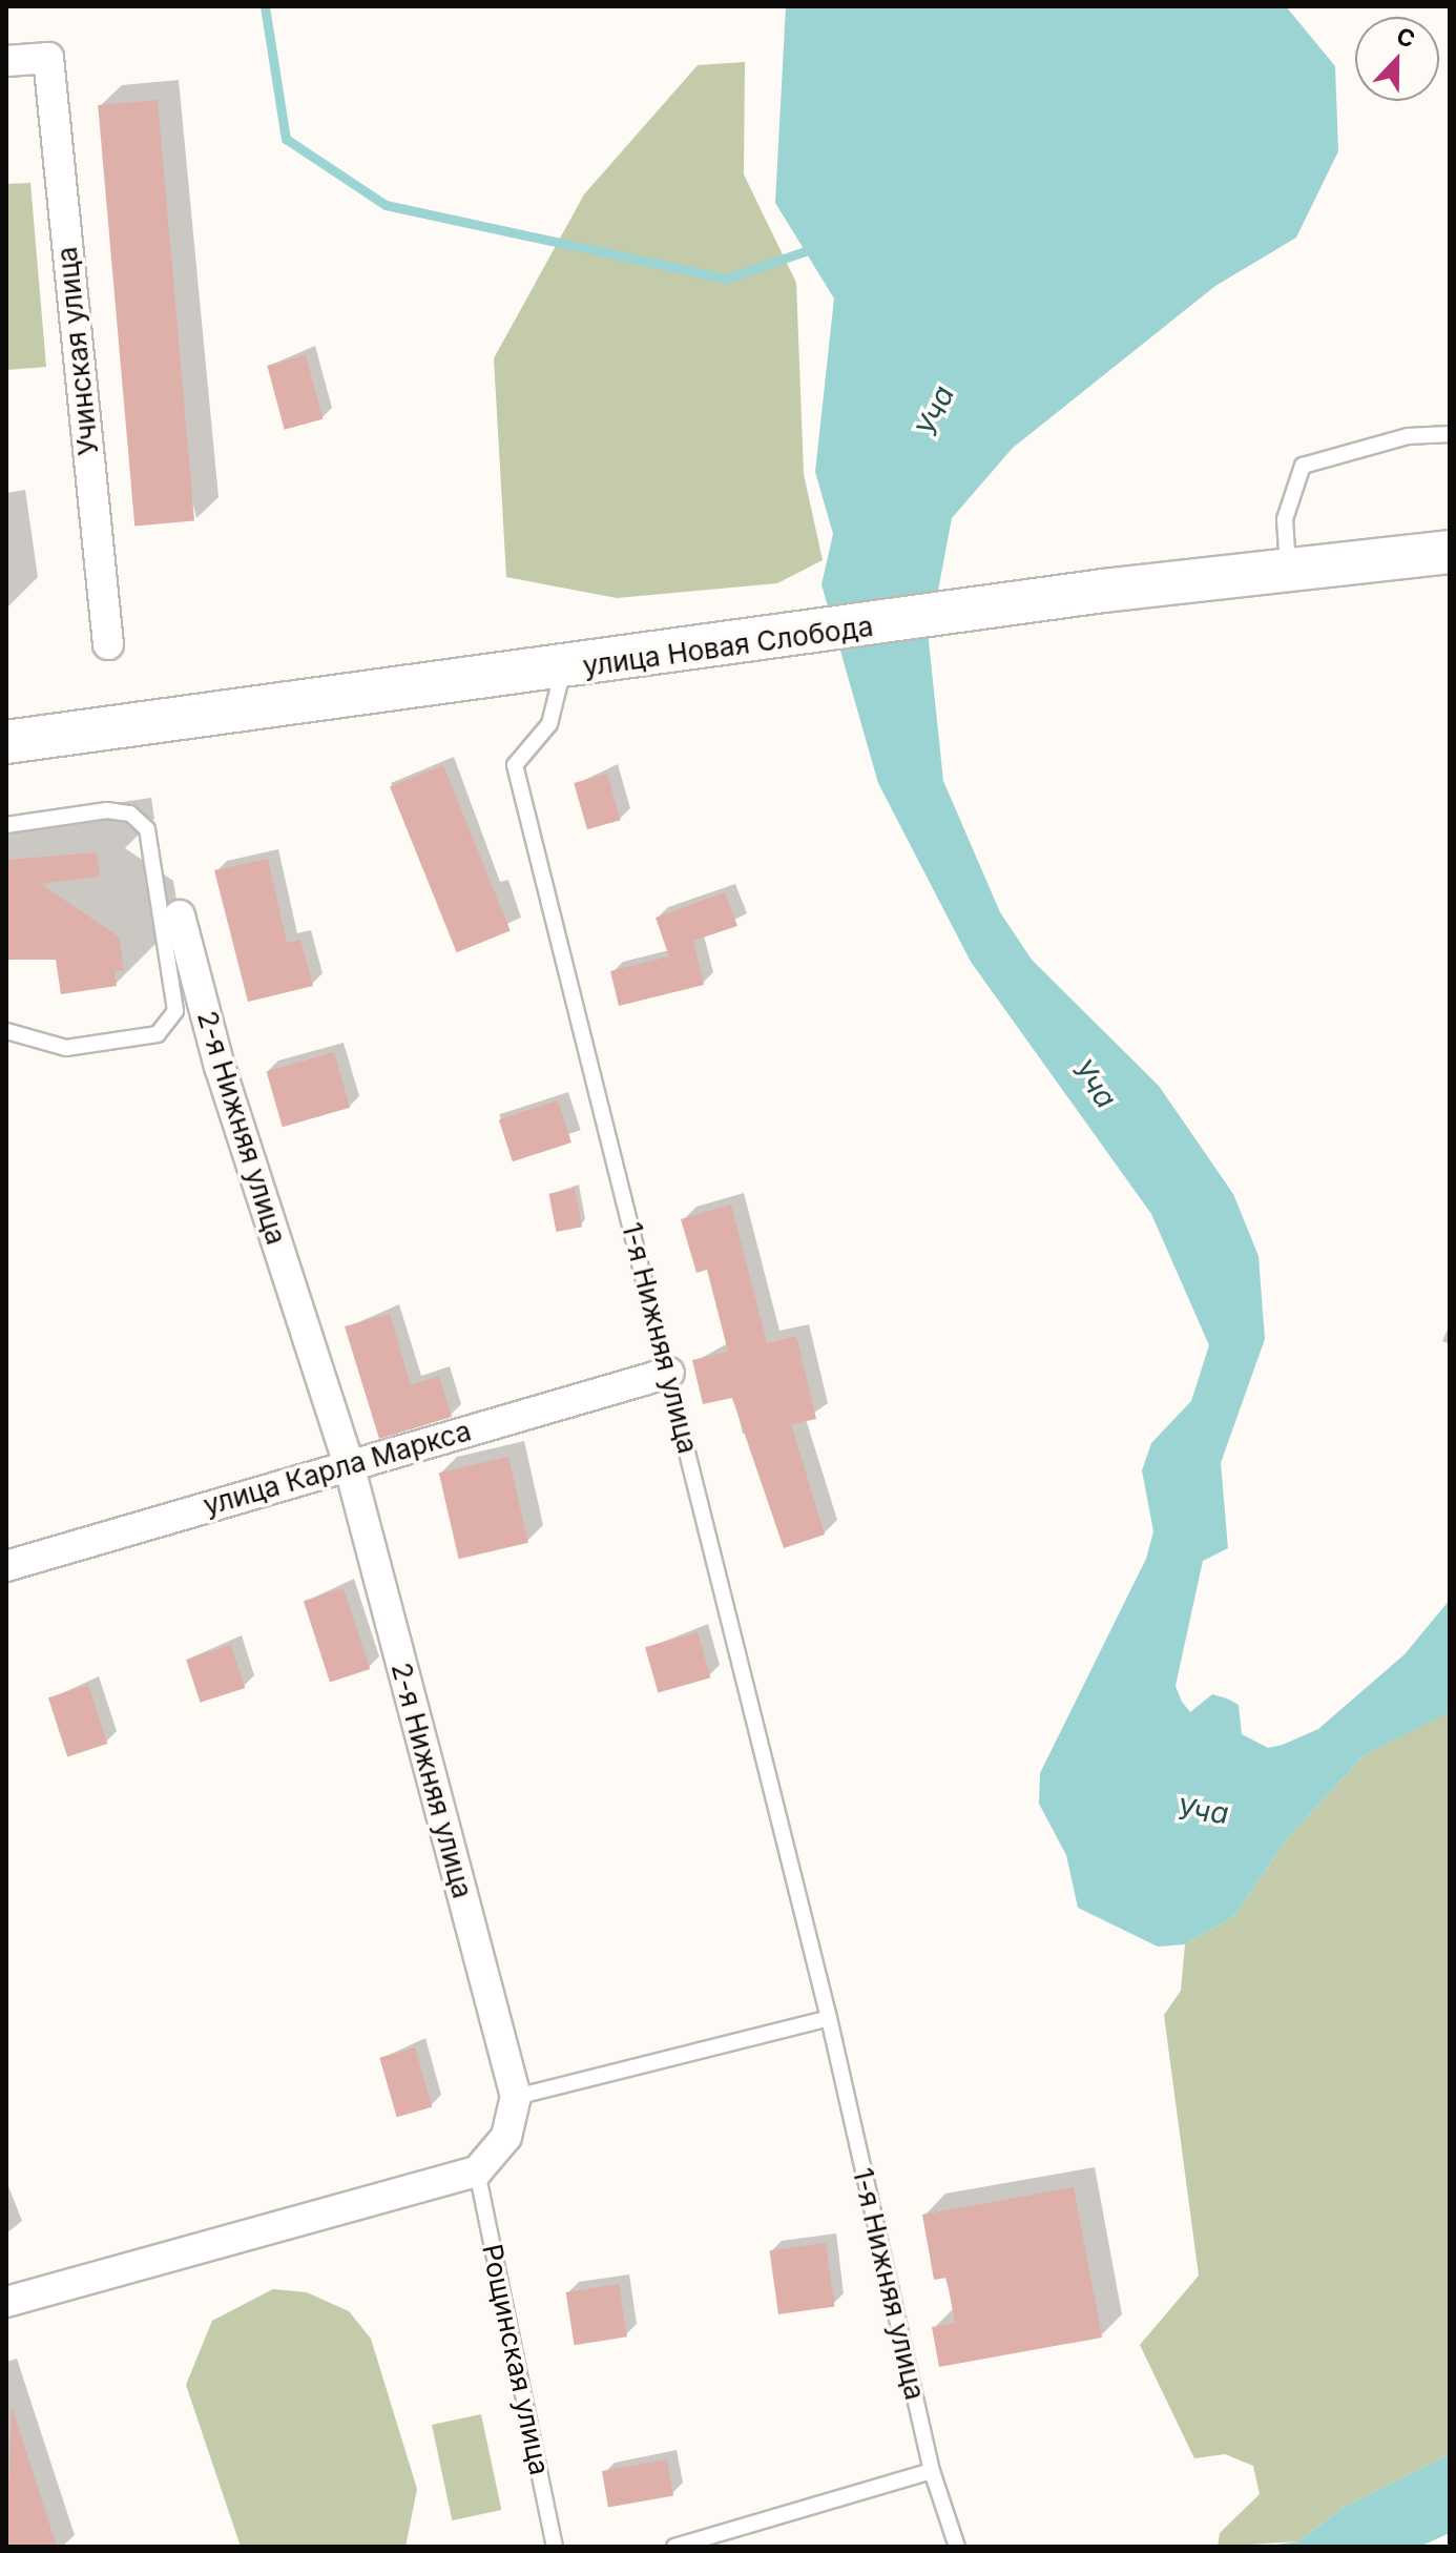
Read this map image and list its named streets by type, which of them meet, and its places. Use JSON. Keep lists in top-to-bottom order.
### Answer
{
  "streets": {
    "main road": ["улица Новая Слобода"],
    "street": ["Учинская улица", "2-я Нижняя улица", "улица Карла Маркса"],
    "lane": ["1-я Нижняя улица", "Рощинская улица"]
  },
  "crossings": [
    ["улица Новая Слобода", "1-я Нижняя улица"],
    ["2-я Нижняя улица", "улица Карла Маркса"],
    ["2-я Нижняя улица", "Рощинская улица"],
    ["1-я Нижняя улица", "улица Карла Маркса"]
  ],
  "water": ["Уча"],
  "north": "top"
}
